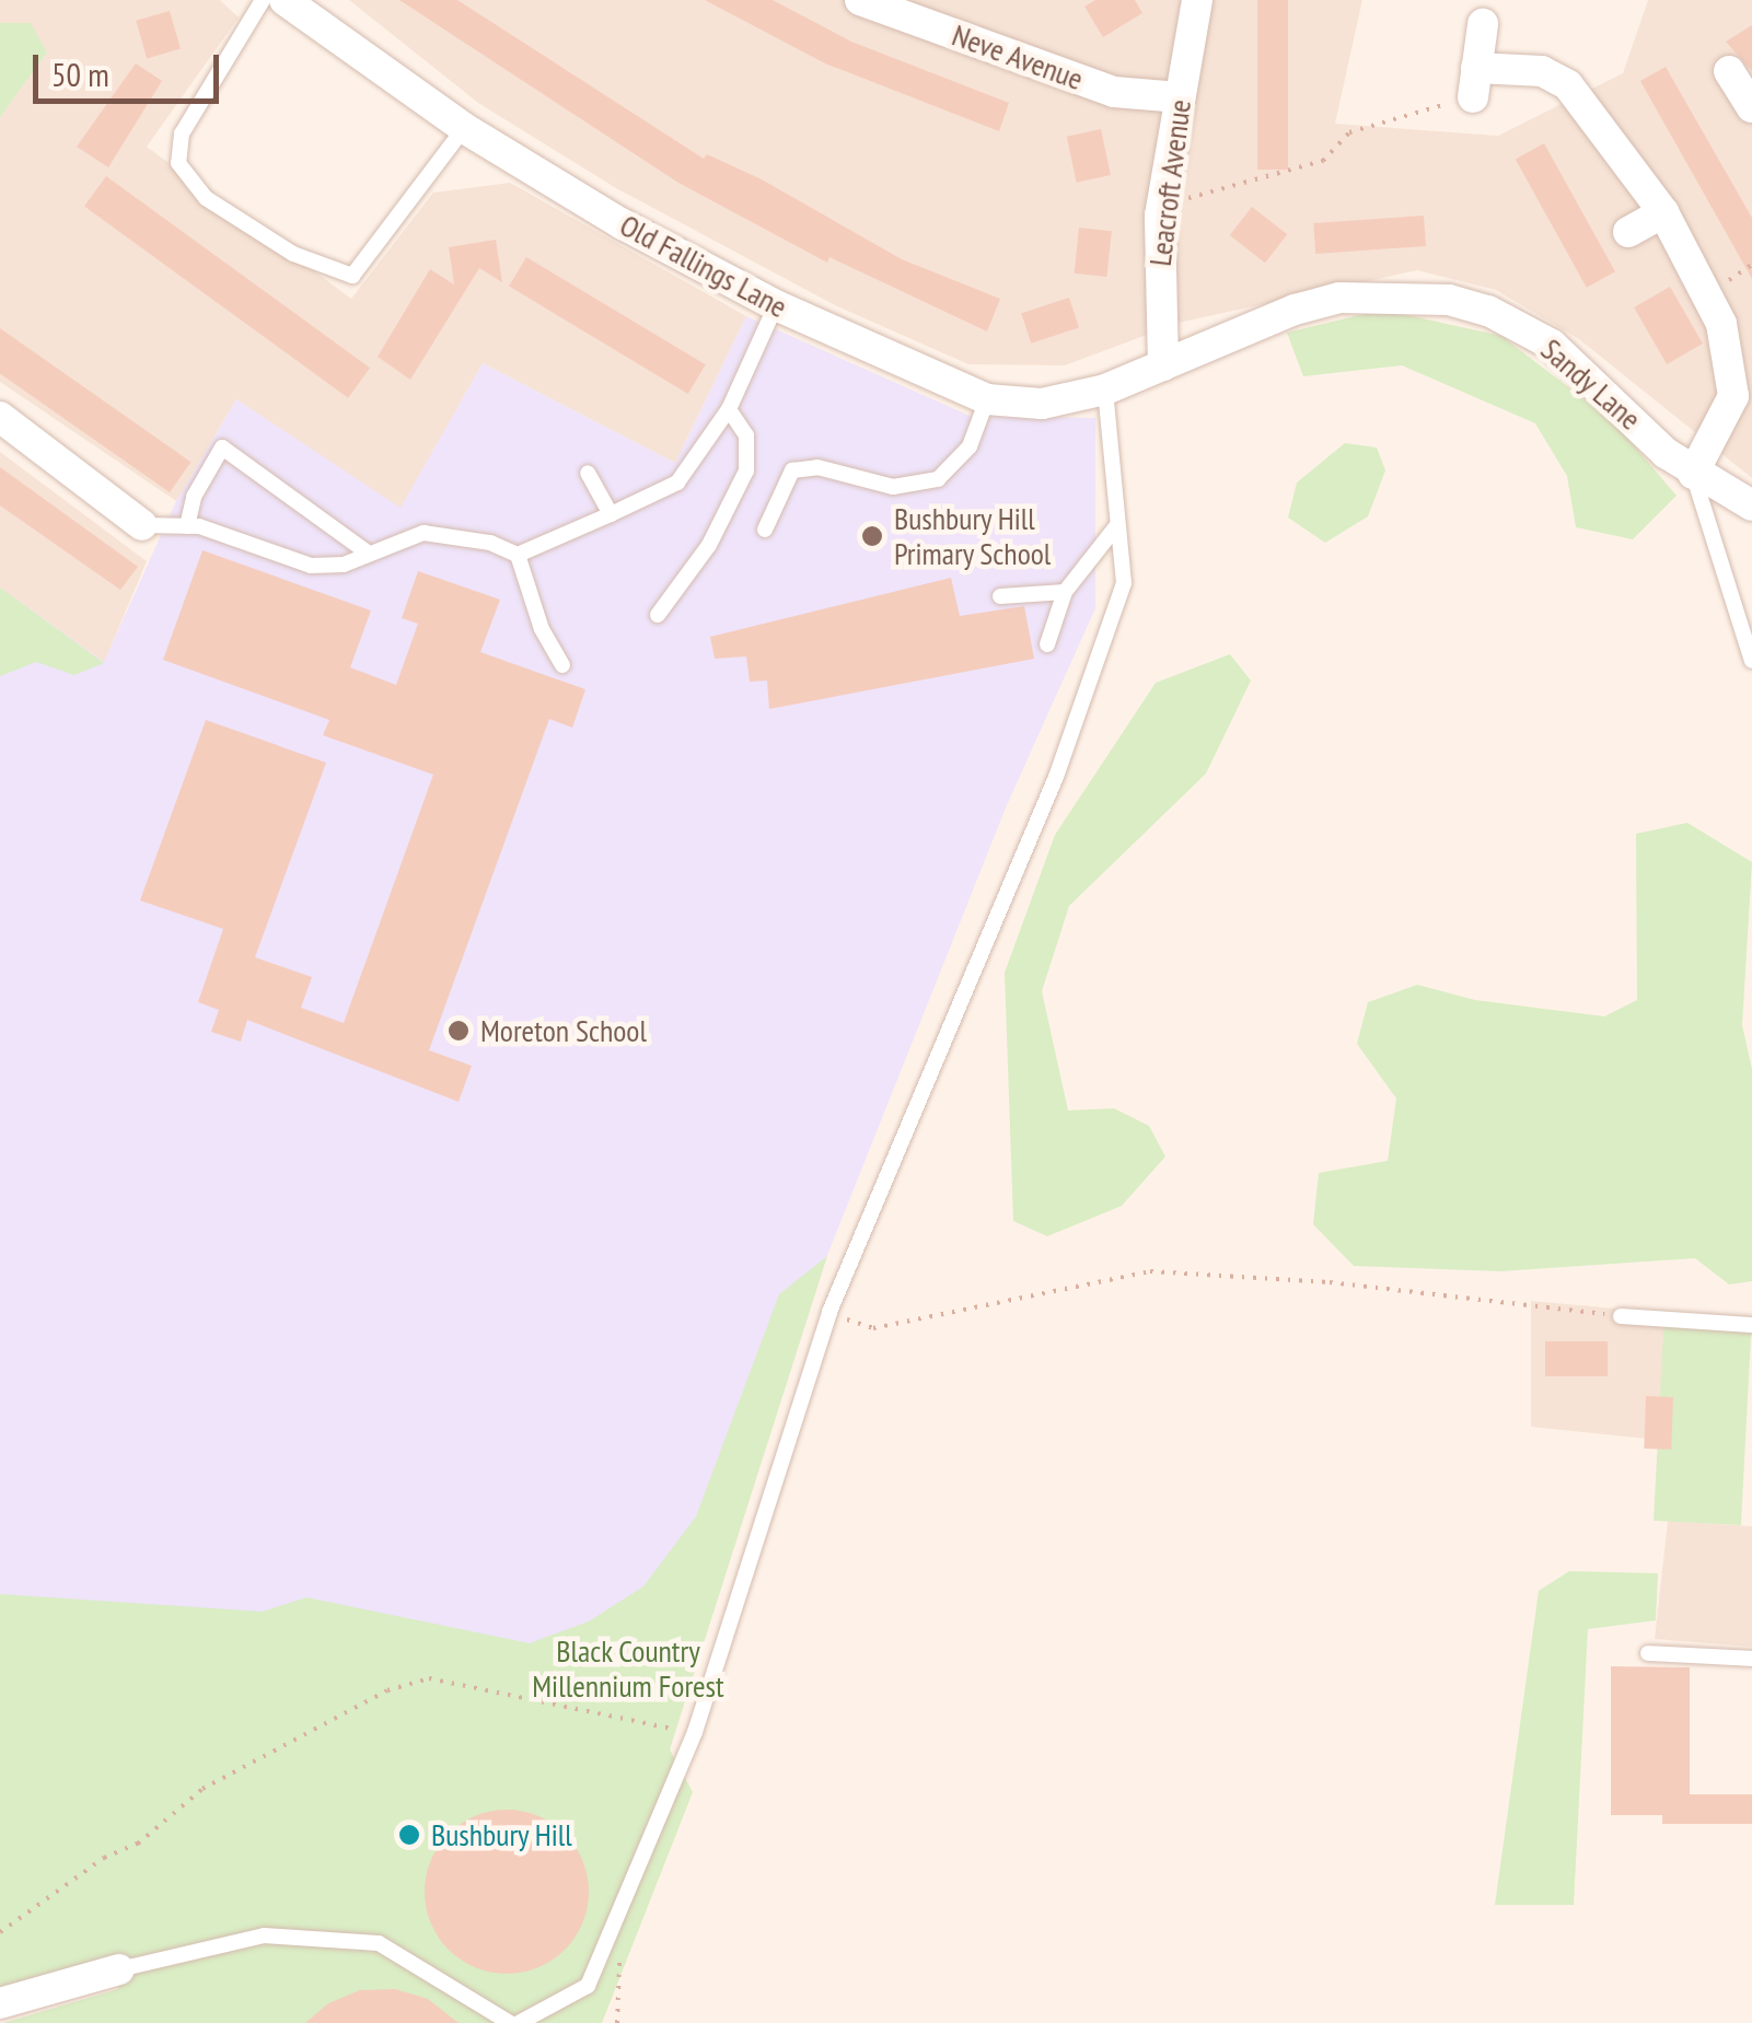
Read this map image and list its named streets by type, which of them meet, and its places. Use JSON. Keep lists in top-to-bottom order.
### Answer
{
  "streets": {
    "street": [
      "Neve Avenue",
      "Leacroft Avenue",
      "Old Fallings Lane",
      "Sandy Lane"
    ]
  },
  "crossings": [
    ["Neve Avenue", "Leacroft Avenue"],
    ["Leacroft Avenue", "Old Fallings Lane"],
    ["Leacroft Avenue", "Sandy Lane"],
    ["Old Fallings Lane", "Sandy Lane"]
  ],
  "parks": ["Black Country Millennium Forest"],
  "places": ["Bushbury Hill Primary School", "Moreton School", "Bushbury Hill"],
  "scale_bar": "50 m"
}
